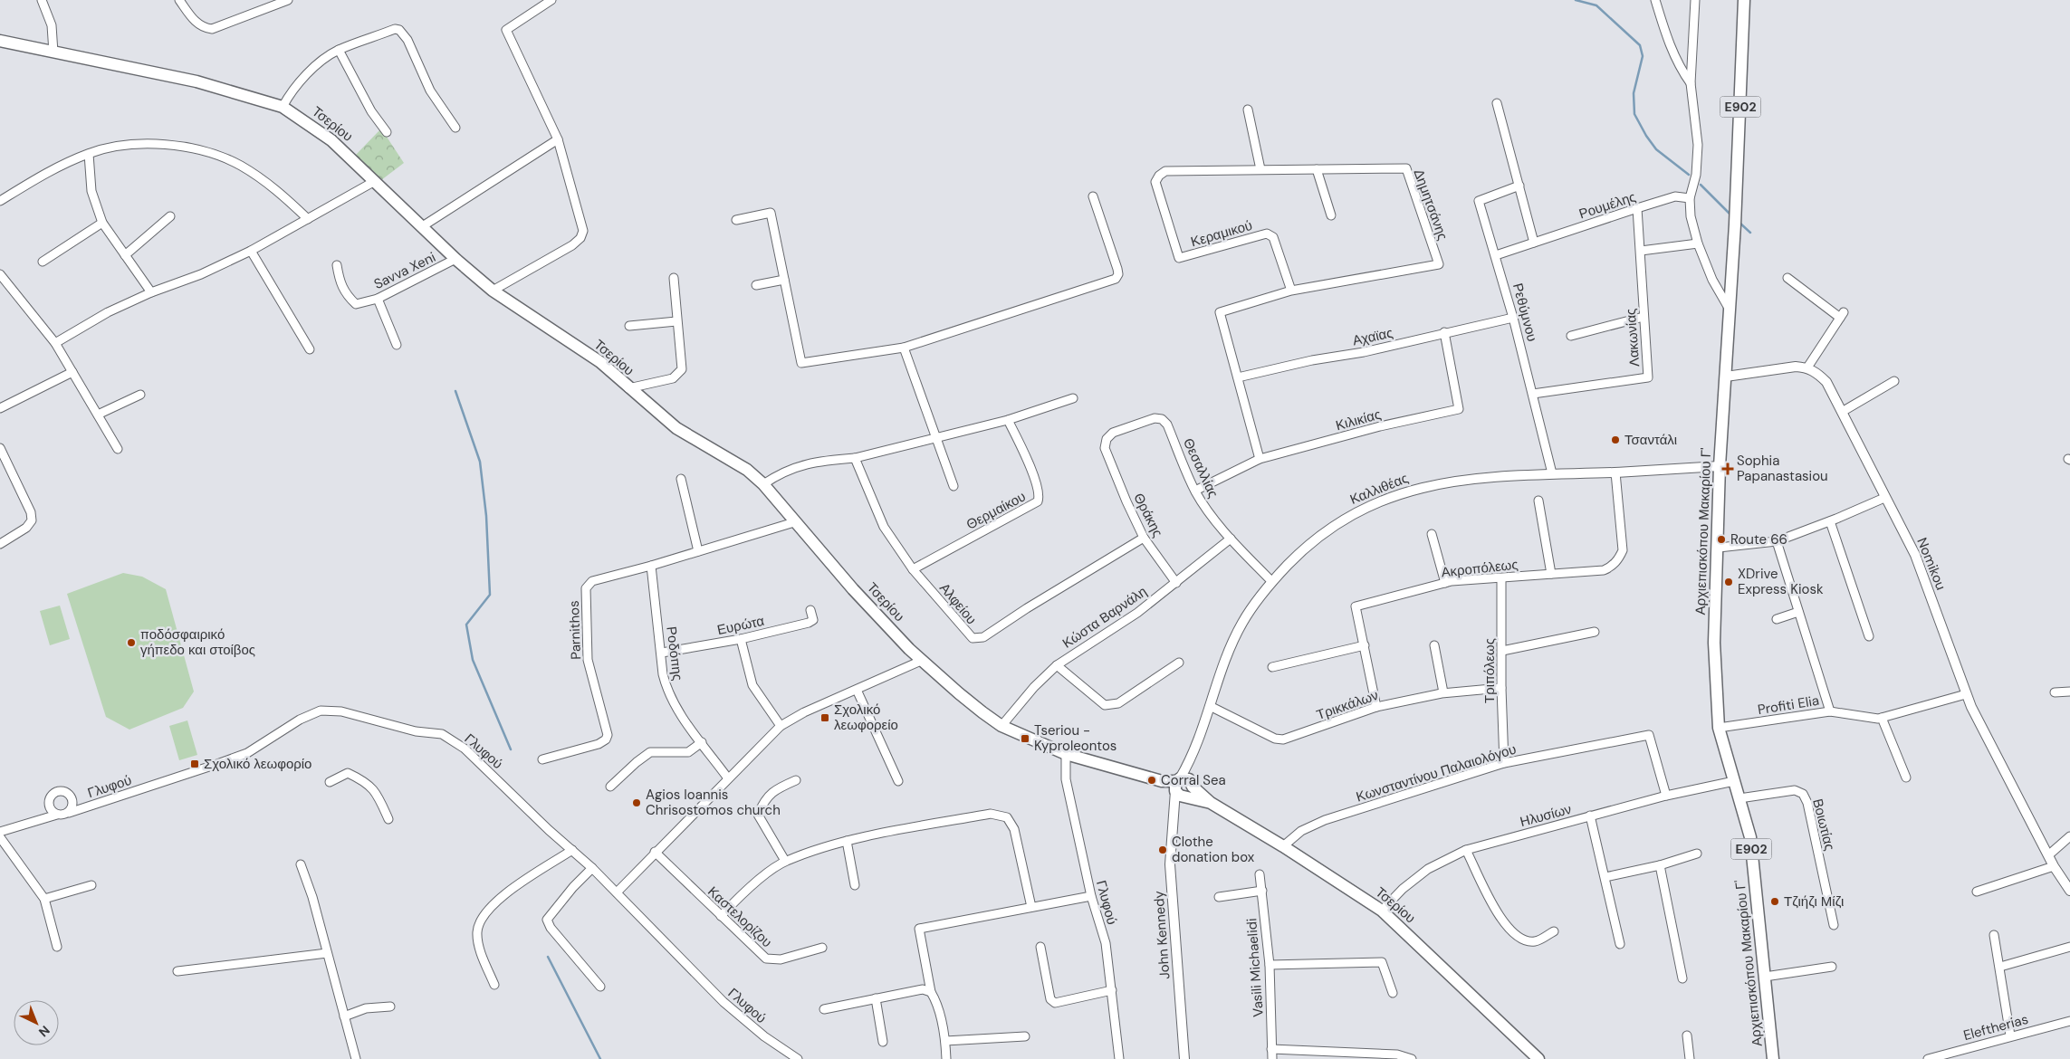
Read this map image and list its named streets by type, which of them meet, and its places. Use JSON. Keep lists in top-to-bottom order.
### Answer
{
  "streets": {
    "main road": ["E902", "Τσερίου", "Αρχιεπισκόπου Μακαρίου Γ'"],
    "street": [
      "Δημητσάνης",
      "Ρουμέλης",
      "Κεραμικού",
      "Savva Xeni",
      "Ρεθύμνου",
      "Αχαϊας",
      "Λακωνίας",
      "Κιλικίας",
      "Θεσαλλίας",
      "Καλλιθέας",
      "Θερμαίκου",
      "Θράκης",
      "Nomikou",
      "Ακροπόλεως",
      "Αλφείου",
      "Κώστα Βαρνάλη",
      "Ευρώτα",
      "Parnithos",
      "Ροδόπης",
      "Τριπόλεως",
      "Τρικκάλων",
      "Profiti Elia",
      "Γλυφού",
      "Κωνσταντίνου Παλαιολόγου",
      "Ηλυσίων",
      "Βοιωτίας",
      "Καστελορίζου",
      "John Kennedy",
      "Vasili Michaelidi",
      "Eleftherias"
    ]
  },
  "crossings": [
    ["Τσερίου", "Savva Xeni"],
    ["Τσερίου", "Καλλιθέας"],
    ["Τσερίου", "Κώστα Βαρνάλη"],
    ["Τσερίου", "Parnithos"],
    ["Τσερίου", "Γλυφού"],
    ["Τσερίου", "Κωνσταντίνου Παλαιολόγου"],
    ["Τσερίου", "Ηλυσίων"],
    ["Τσερίου", "John Kennedy"],
    ["Δημητσάνης", "Κεραμικού"],
    ["Ρουμέλης", "Ρεθύμνου"],
    ["Ρουμέλης", "Λακωνίας"],
    ["Ρεθύμνου", "Αχαϊας"],
    ["Ρεθύμνου", "Λακωνίας"],
    ["Ρεθύμνου", "Καλλιθέας"],
    ["Αχαϊας", "Κιλικίας"],
    ["Κιλικίας", "Θεσαλλίας"],
    ["Θεσαλλίας", "Καλλιθέας"],
    ["Θεσαλλίας", "Θράκης"],
    ["Θεσαλλίας", "Κώστα Βαρνάλη"],
    ["Καλλιθέας", "Αρχιεπισκόπου Μακαρίου Γ'"],
    ["Καλλιθέας", "Ακροπόλεως"],
    ["Καλλιθέας", "Τρικκάλων"],
    ["Καλλιθέας", "John Kennedy"],
    ["Θερμαίκου", "Αλφείου"],
    ["Θράκης", "Αλφείου"],
    ["Θράκης", "Κώστα Βαρνάλη"],
    ["Αρχιεπισκόπου Μακαρίου Γ'", "Profiti Elia"],
    ["Αρχιεπισκόπου Μακαρίου Γ'", "Ηλυσίων"],
    ["Αρχιεπισκόπου Μακαρίου Γ'", "Βοιωτίας"],
    ["Nomikou", "Profiti Elia"],
    ["Ακροπόλεως", "Τριπόλεως"],
    ["Ακροπόλεως", "Τρικκάλων"],
    ["Ευρώτα", "Ροδόπης"],
    ["Parnithos", "Ροδόπης"],
    ["Τριπόλεως", "Τρικκάλων"],
    ["Τριπόλεως", "Κωνσταντίνου Παλαιολόγου"],
    ["Κωνσταντίνου Παλαιολόγου", "Ηλυσίων"]
  ],
  "places": {
    "other": [
      "Τσαντάλι",
      "Route 66",
      "XDrive Express Kiosk",
      "ποδόσφαιρικό γήπεδο και στοίβος",
      "Corral Sea",
      "Agios Ioannis Chrisostomos church",
      "Clothe donation box",
      "Τζιήζι Μίζι"
    ],
    "health": ["Sophia Papanastasiou"],
    "transit": ["Σχολικό λεωφορείο", "Tseriou - Kyproleontos", "Σχολικό λεωφορίο"]
  },
  "north": "bottom right"
}
